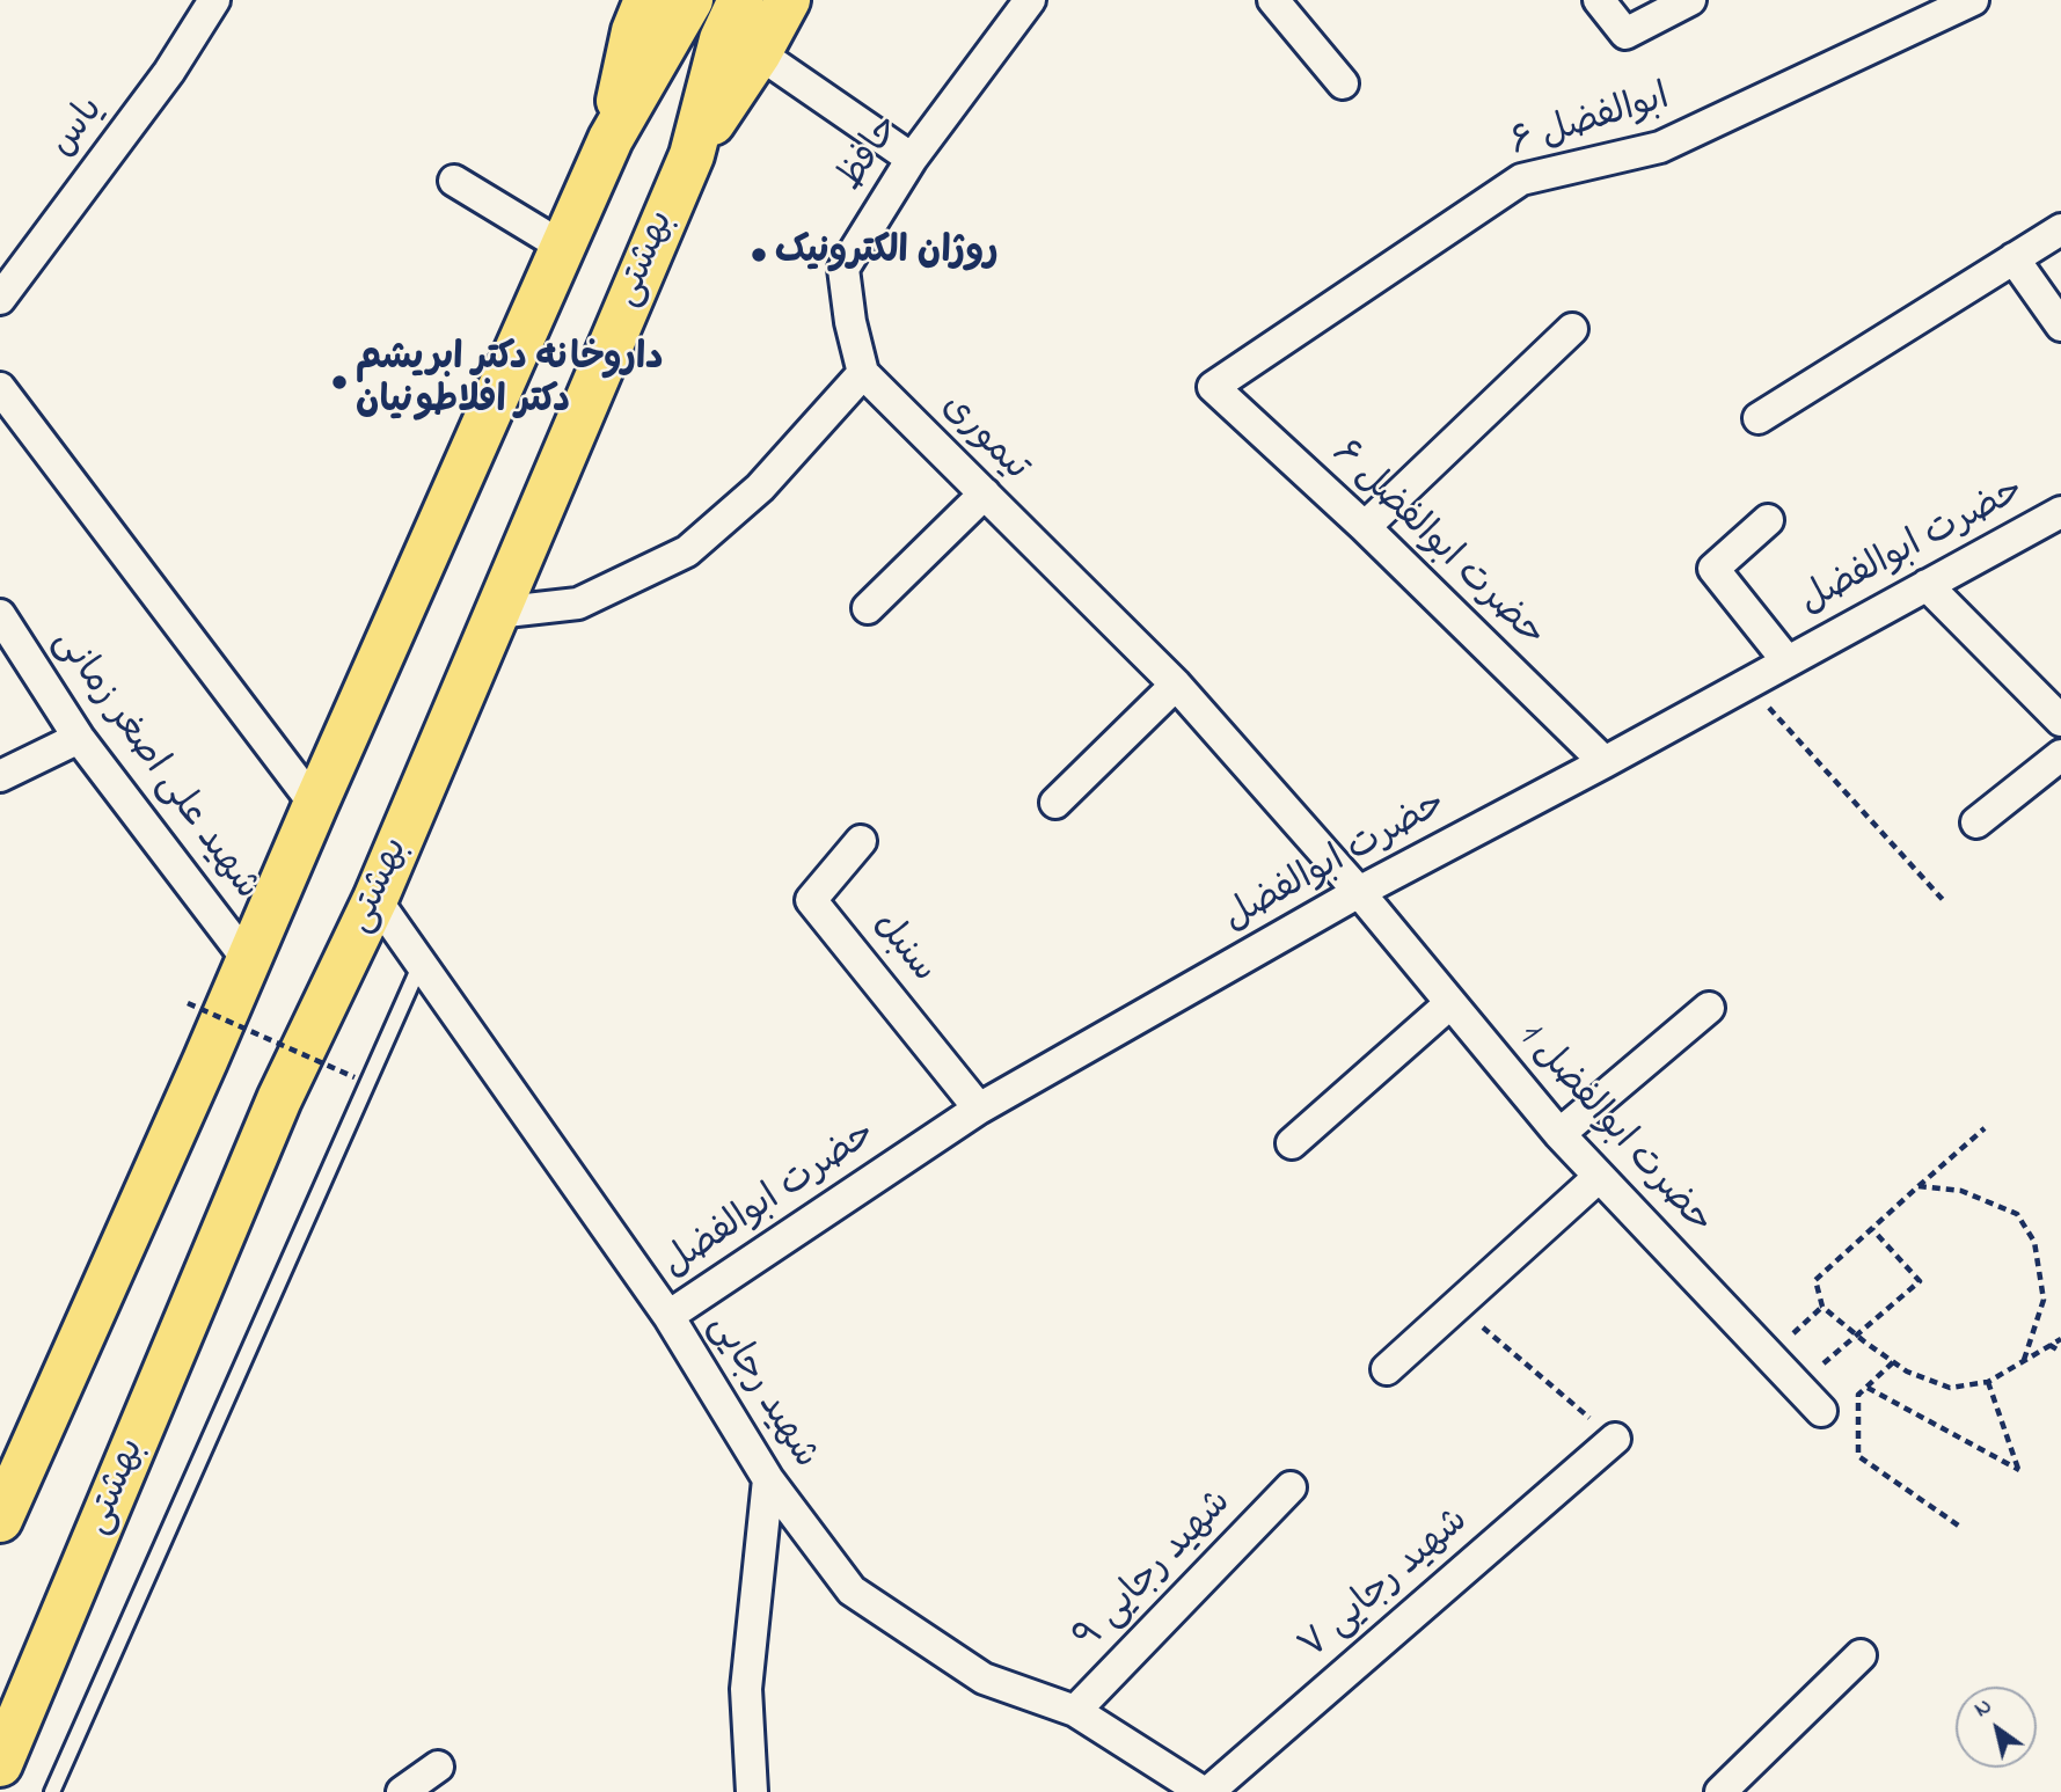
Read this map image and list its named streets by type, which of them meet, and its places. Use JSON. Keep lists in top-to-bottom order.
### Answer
{
  "streets": {
    "main road": ["بهشتی"],
    "street": [
      "ابوالفضل ۶",
      "یاس",
      "حافظ",
      "تیموری",
      "حضرت ابوالفضل ۶",
      "حضرت ابوالفضل",
      "شهید علی اصغر زمانی",
      "سنبل",
      "حضرت ابوالفضل 1",
      "شهید رجایی",
      "شهید رجایی ۹",
      "شهید رجایی ۷"
    ]
  },
  "crossings": [
    ["ابوالفضل ۶", "حضرت ابوالفضل ۶"],
    ["حافظ", "تیموری"],
    ["بهشتی", "شهید رجایی"],
    ["تیموری", "حضرت ابوالفضل"],
    ["تیموری", "حضرت ابوالفضل 1"],
    ["حضرت ابوالفضل ۶", "حضرت ابوالفضل"],
    ["حضرت ابوالفضل", "سنبل"],
    ["حضرت ابوالفضل", "حضرت ابوالفضل 1"],
    ["حضرت ابوالفضل", "شهید رجایی"],
    ["شهید رجایی", "شهید رجایی ۹"],
    ["شهید رجایی", "شهید رجایی ۷"]
  ],
  "places": ["روژان الکترونیک", "داروخانه دکتر ابریشم دکتر افلاطونیان"],
  "north": "top left"
}
